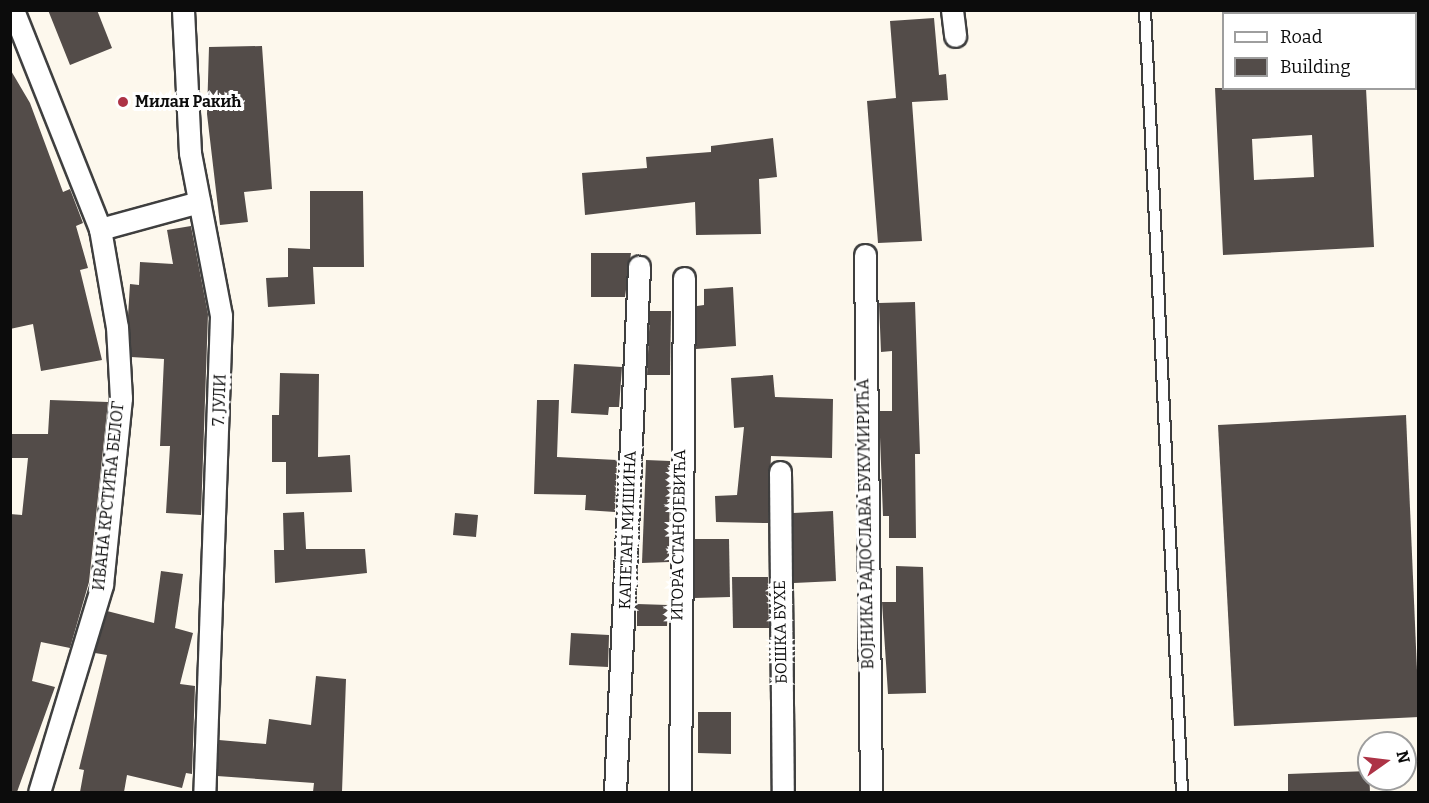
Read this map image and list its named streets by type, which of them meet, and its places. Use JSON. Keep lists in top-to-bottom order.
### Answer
{
  "streets": {
    "street": [
      "7. ЈУЛИ",
      "ИВАНА КРСТИЋА БЕЛОГ",
      "ВОЈНИКА РАДОСЛАВА БУКУМИРИЋА",
      "КАПЕТАН МИШИНА",
      "ИГОРА СТАНОЈЕВИЋА",
      "БОШКА БУХЕ"
    ]
  },
  "places": ["Милан Ракић"],
  "legend": ["Road", "Building"],
  "north": "right"
}
